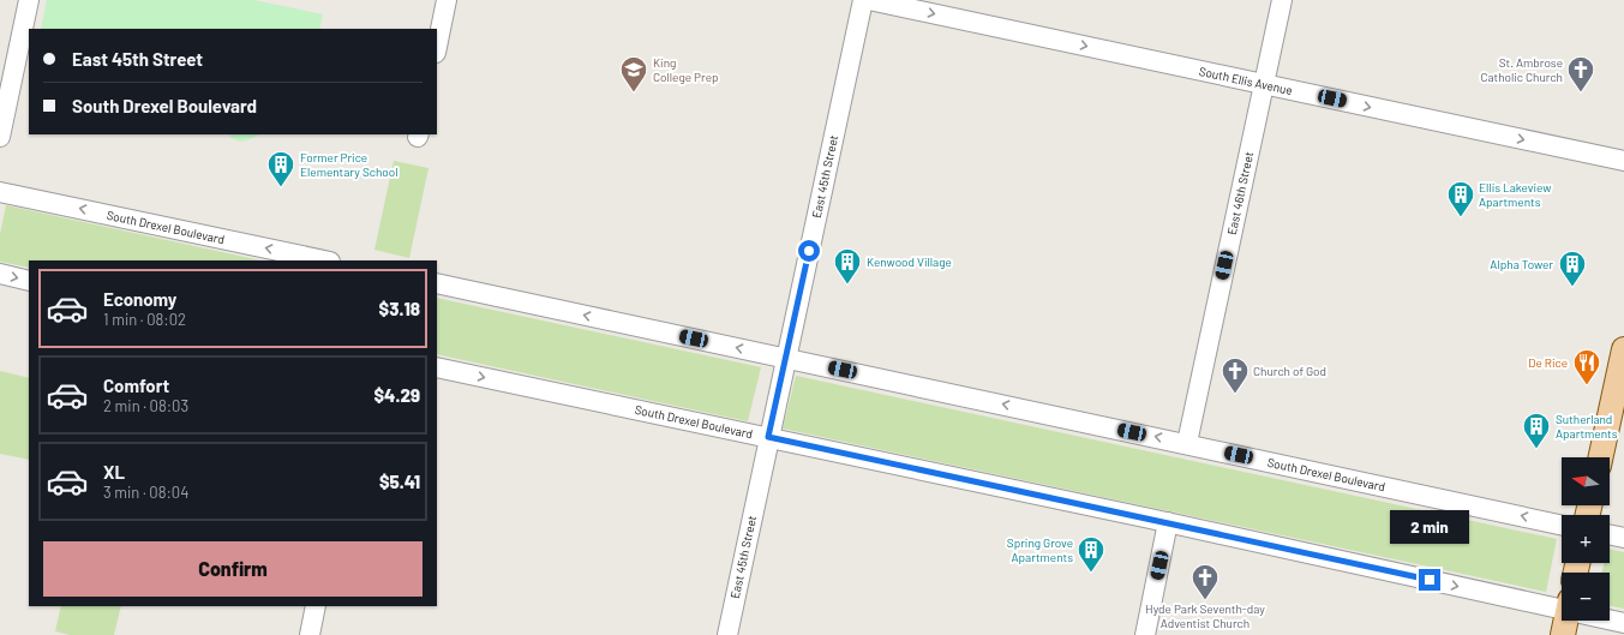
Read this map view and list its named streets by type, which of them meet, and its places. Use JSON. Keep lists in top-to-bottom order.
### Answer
{
  "streets": {
    "street": [
      "South Ellis Avenue",
      "East 45th Street",
      "East 46th Street",
      "South Drexel Boulevard"
    ]
  },
  "crossings": [
    ["South Ellis Avenue", "East 46th Street"],
    ["East 45th Street", "South Drexel Boulevard"],
    ["East 46th Street", "South Drexel Boulevard"]
  ],
  "one_way": ["South Ellis Avenue"],
  "places": {
    "school or university": ["King College Prep"],
    "church": ["St. Ambrose Catholic Church", "Church of God", "Hyde Park Seventh-day Adventist Church"],
    "building": [
      "Former Price Elementary School",
      "Ellis Lakeview Apartments",
      "Kenwood Village",
      "Alpha Tower",
      "Sutherland Apartments",
      "Spring Grove Apartments"
    ],
    "restaurant": ["De Rice"]
  },
  "north": "left",
  "page": {
    "banner": ["East 45th Street", "South Drexel Boulevard"],
    "list": [
      {
        "name": "Economy",
        "note": "1 min · 08:02",
        "value": "$3.18"
      },
      {
        "name": "Comfort",
        "note": "2 min · 08:03",
        "value": "$4.29"
      },
      {
        "name": "XL",
        "note": "3 min · 08:04",
        "value": "$5.41"
      }
    ],
    "map_buttons": ["+", "−"],
    "bubble": "2 min",
    "buttons": "Confirm"
  }
}
